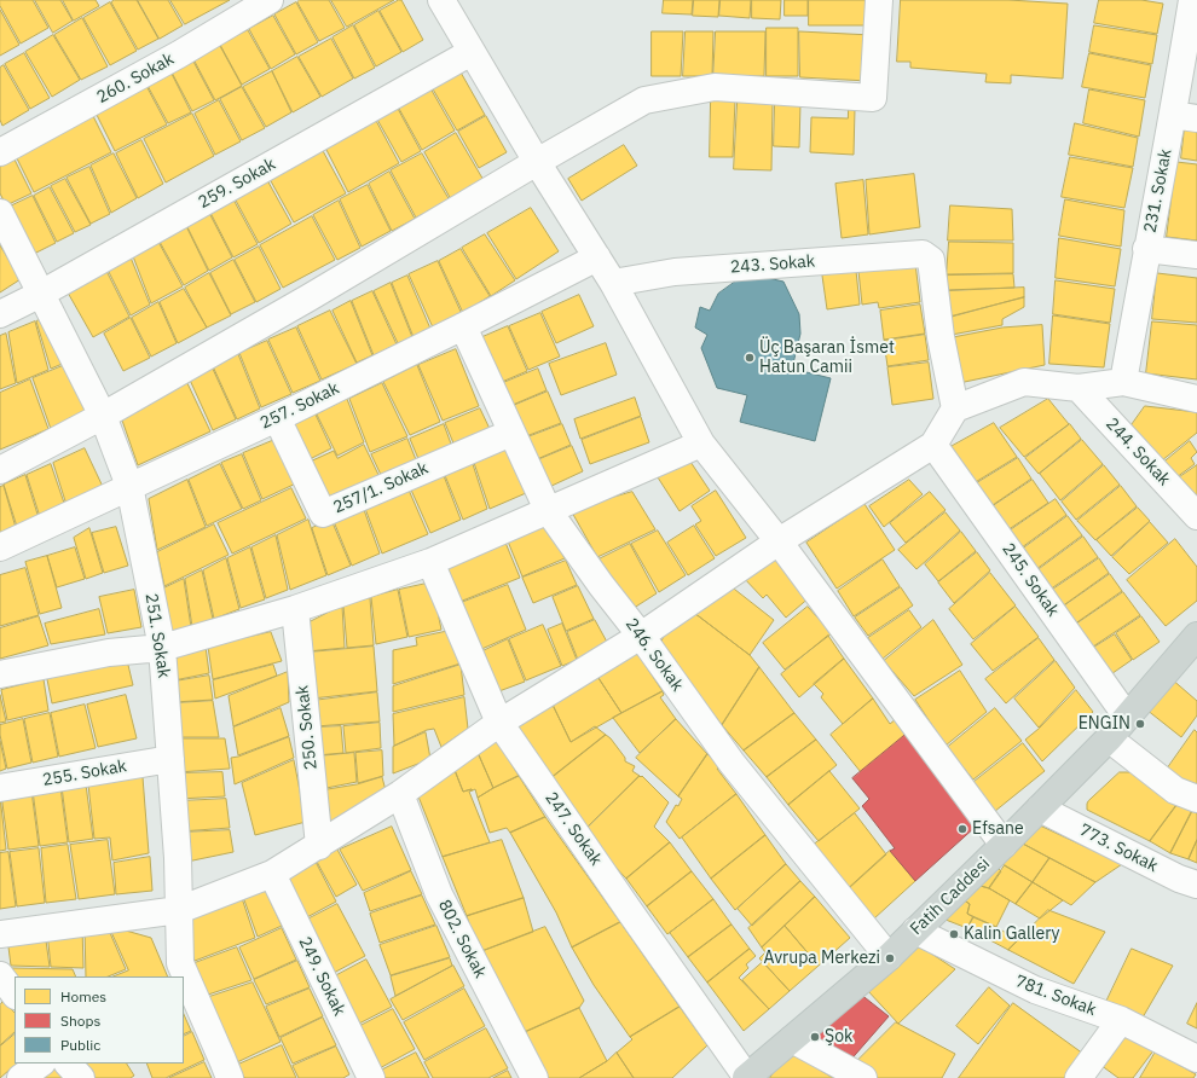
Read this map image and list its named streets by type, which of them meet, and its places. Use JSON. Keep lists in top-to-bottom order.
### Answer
{
  "streets": {
    "main road": ["Fatih Caddesi"],
    "street": [
      "260. Sokak",
      "259. Sokak",
      "231. Sokak",
      "243. Sokak",
      "257. Sokak",
      "244. Sokak",
      "257/1. Sokak",
      "245. Sokak",
      "251. Sokak",
      "246. Sokak",
      "250. Sokak",
      "255. Sokak",
      "247. Sokak",
      "773. Sokak",
      "802. Sokak",
      "249. Sokak",
      "781. Sokak"
    ]
  },
  "crossings": [
    ["259. Sokak", "251. Sokak"],
    ["257. Sokak", "257/1. Sokak"],
    ["257. Sokak", "251. Sokak"],
    ["257. Sokak", "246. Sokak"],
    ["257/1. Sokak", "246. Sokak"],
    ["245. Sokak", "Fatih Caddesi"],
    ["251. Sokak", "255. Sokak"],
    ["246. Sokak", "Fatih Caddesi"],
    ["247. Sokak", "Fatih Caddesi"],
    ["773. Sokak", "Fatih Caddesi"],
    ["Fatih Caddesi", "781. Sokak"]
  ],
  "places": [
    "Üç Başaran İsmet Hatun Camii",
    "ENGIN",
    "Efsane",
    "Kalin Gallery",
    "Avrupa Merkezi",
    "Şok"
  ],
  "legend": ["Homes", "Shops", "Public"]
}
